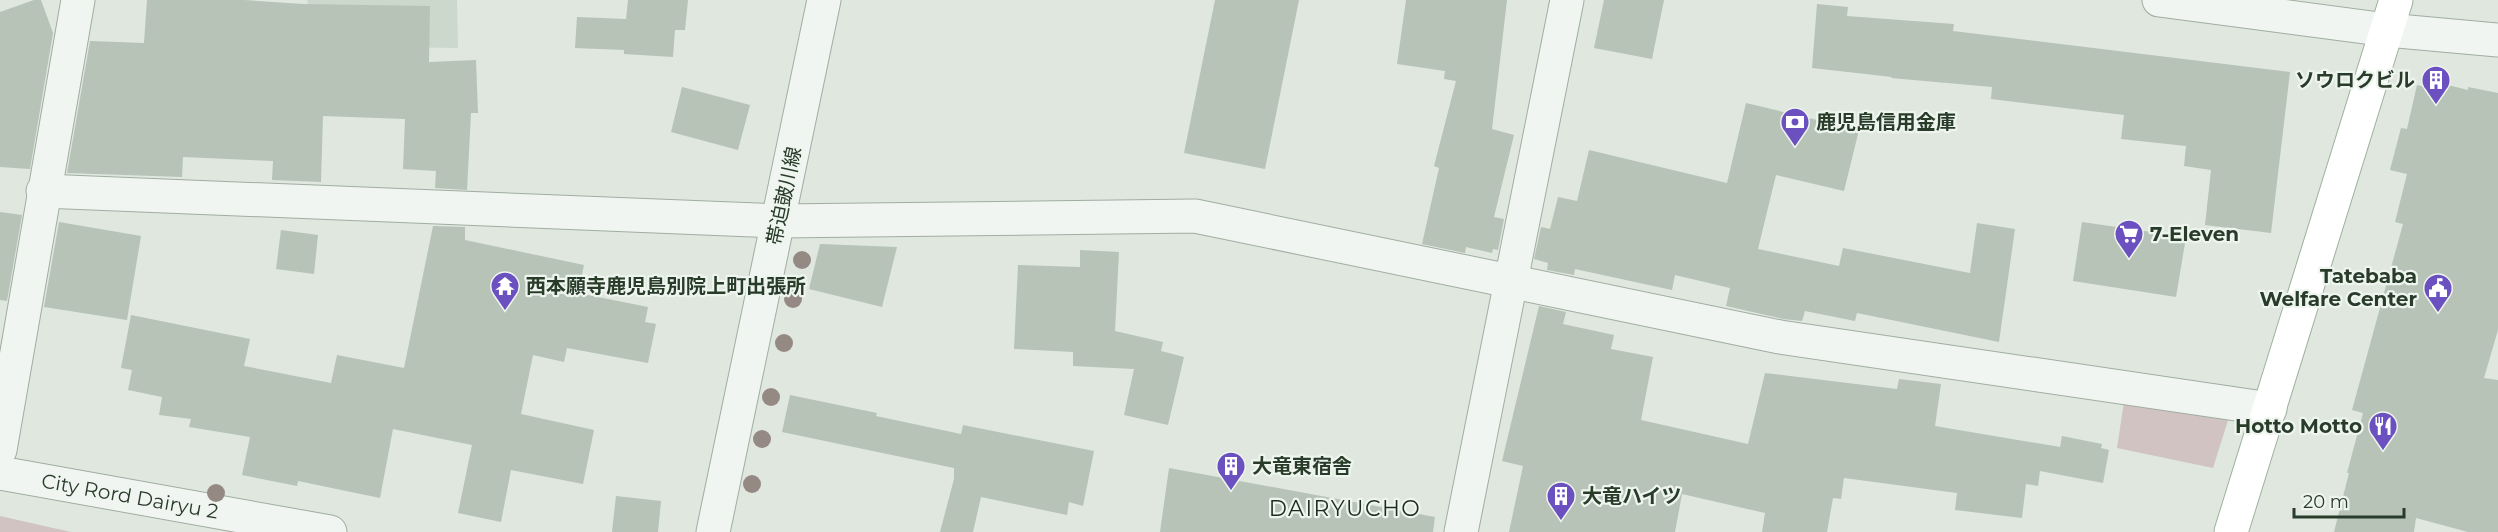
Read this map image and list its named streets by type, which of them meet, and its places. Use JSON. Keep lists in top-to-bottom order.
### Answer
{
  "streets": {
    "street": ["帯迫皷川線", "City Rord Dairyu 2"]
  },
  "districts": ["DAIRYUCHO"],
  "places": {
    "building": ["ソウロクビル", "大竜東宿舎", "大竜ハイツ"],
    "bank": ["鹿児島信用金庫"],
    "supermarket": ["7-Eleven"],
    "temple": ["西本願寺鹿児島別院上町出張所"],
    "public building": ["Tatebaba Welfare Center"],
    "restaurant": ["Hotto Motto"]
  },
  "scale_bar": "20 m"
}
